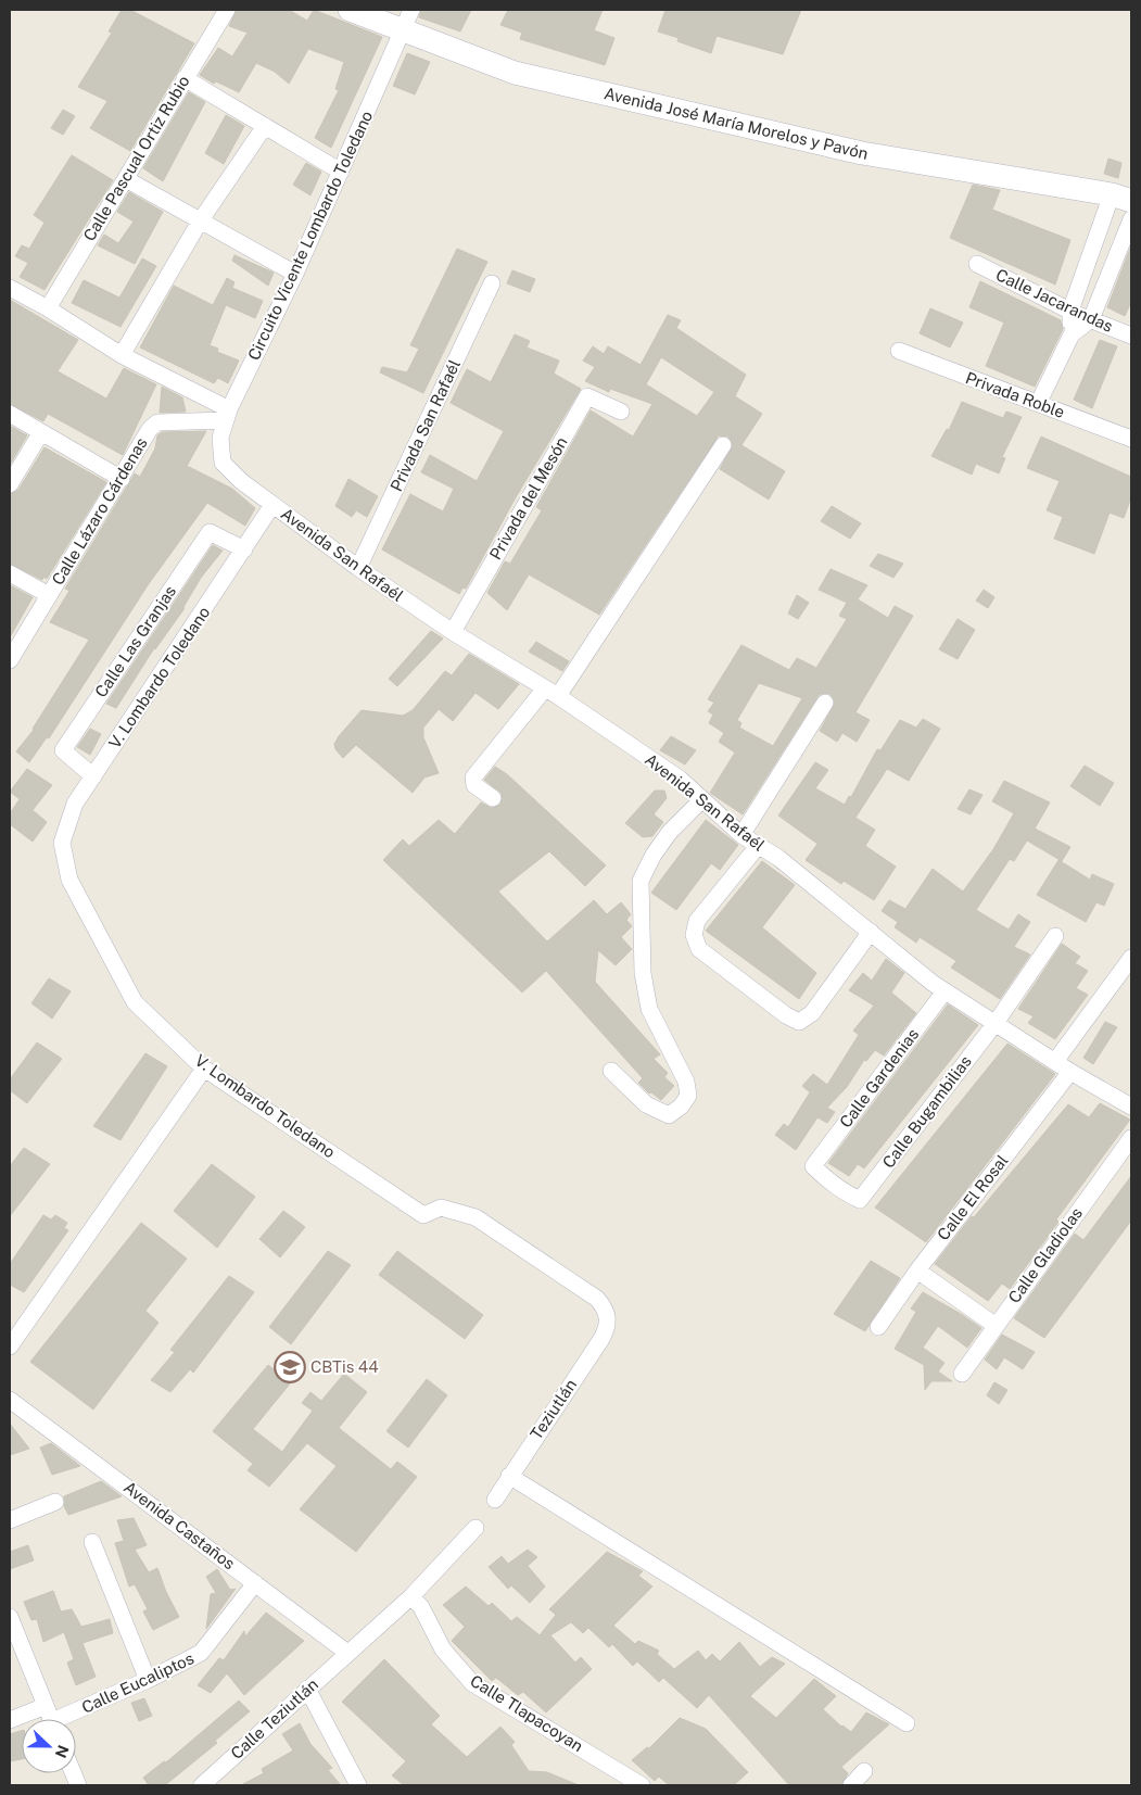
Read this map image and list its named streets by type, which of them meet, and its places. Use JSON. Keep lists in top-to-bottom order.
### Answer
{
  "streets": {
    "main road": ["Avenida José María Morelos y Pavón"],
    "street": [
      "Calle Pascual Ortiz Rubio",
      "Circuito Vicente Lombardo Toledano",
      "Calle Jacarandas",
      "Privada Roble",
      "Privada San Rafaél",
      "Privada del Mesón",
      "Calle Lázaro Cárdenas",
      "Avenida San Rafaél",
      "Calle Las Granjas",
      "V. Lombardo Toledano",
      "Calle Gardenias",
      "Calle Bugambilias",
      "Calle El Rosal",
      "Calle Gladiolas",
      "Teziutlán",
      "Avenida Castaños",
      "Calle Eucaliptos",
      "Calle Tlapacoyan",
      "Calle Teziutlán"
    ]
  },
  "crossings": [
    ["Avenida José María Morelos y Pavón", "Circuito Vicente Lombardo Toledano"],
    ["Circuito Vicente Lombardo Toledano", "Calle Lázaro Cárdenas"],
    ["Circuito Vicente Lombardo Toledano", "Avenida San Rafaél"],
    ["Privada San Rafaél", "Avenida San Rafaél"],
    ["Privada del Mesón", "Avenida San Rafaél"],
    ["Avenida San Rafaél", "V. Lombardo Toledano"],
    ["Avenida San Rafaél", "Calle Gardenias"],
    ["Avenida San Rafaél", "Calle Bugambilias"],
    ["Avenida San Rafaél", "Calle El Rosal"],
    ["Calle Las Granjas", "V. Lombardo Toledano"],
    ["V. Lombardo Toledano", "Teziutlán"],
    ["Calle Gardenias", "Calle Bugambilias"],
    ["Avenida Castaños", "Calle Eucaliptos"],
    ["Avenida Castaños", "Calle Teziutlán"]
  ],
  "places": {
    "school or university": ["CBTis 44"]
  },
  "north": "right"
}
